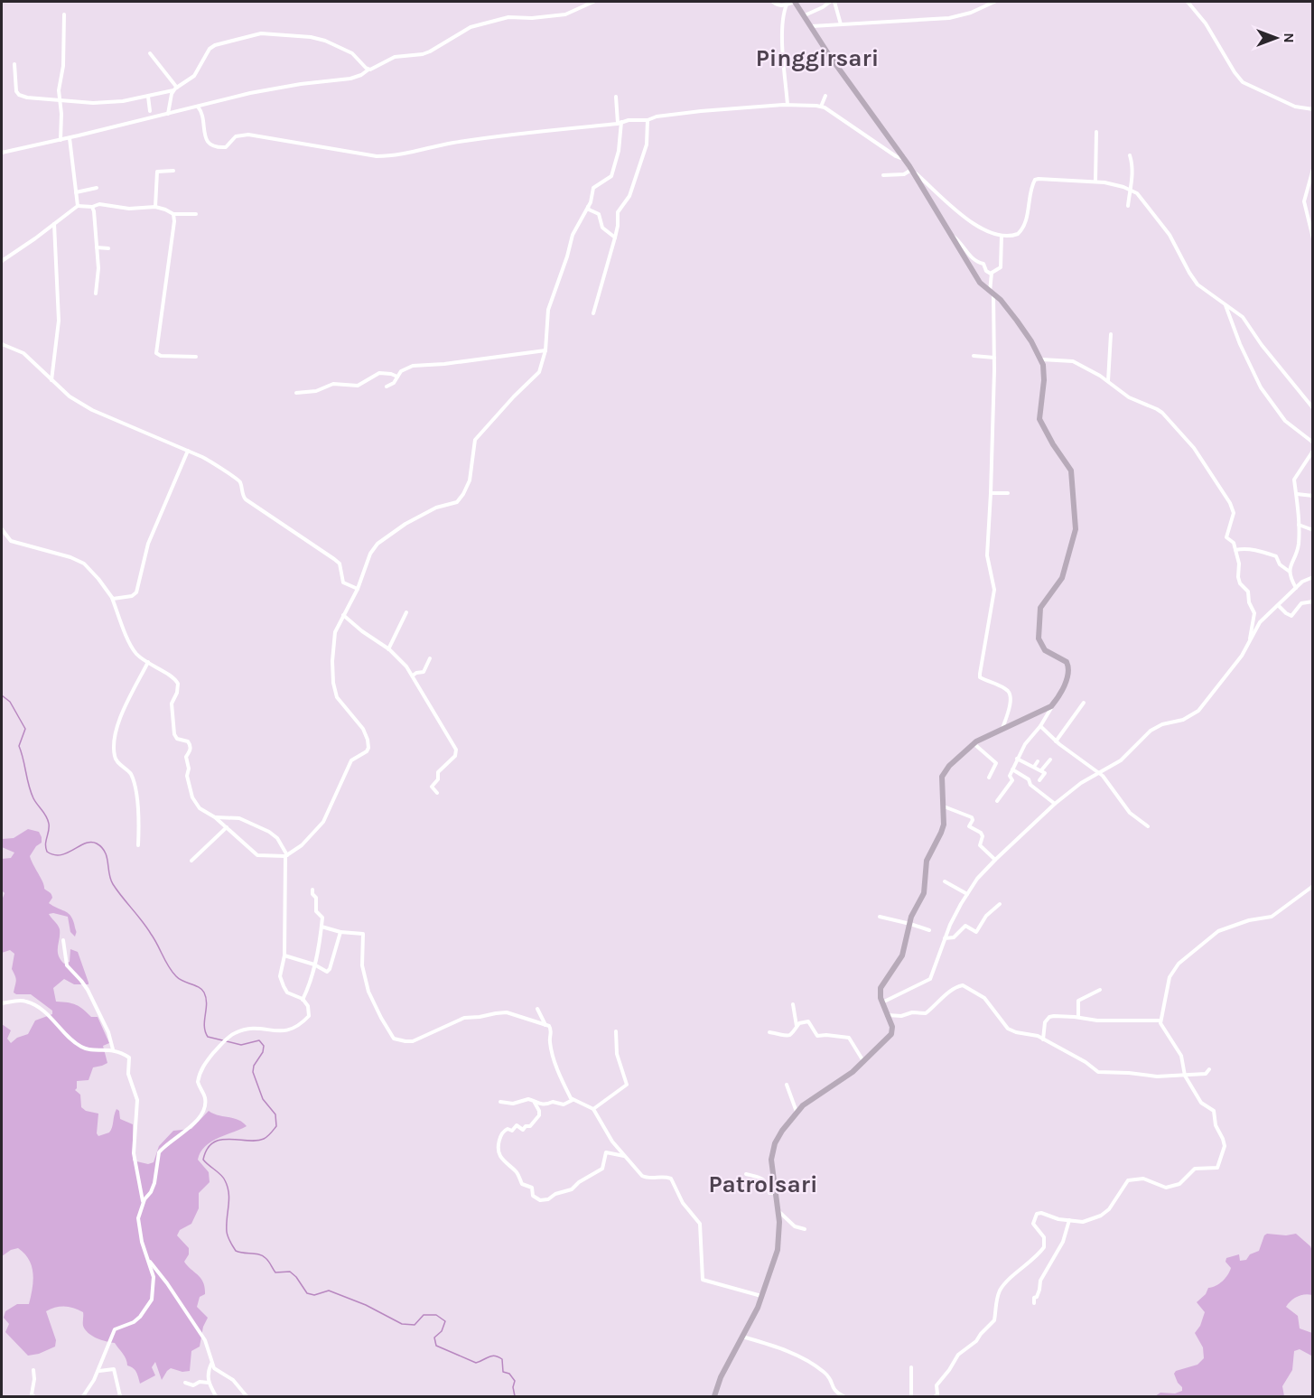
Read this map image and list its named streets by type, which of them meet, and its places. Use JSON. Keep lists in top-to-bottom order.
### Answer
{
  "districts": ["Pinggirsari", "Patrolsari"],
  "north": "right"
}
